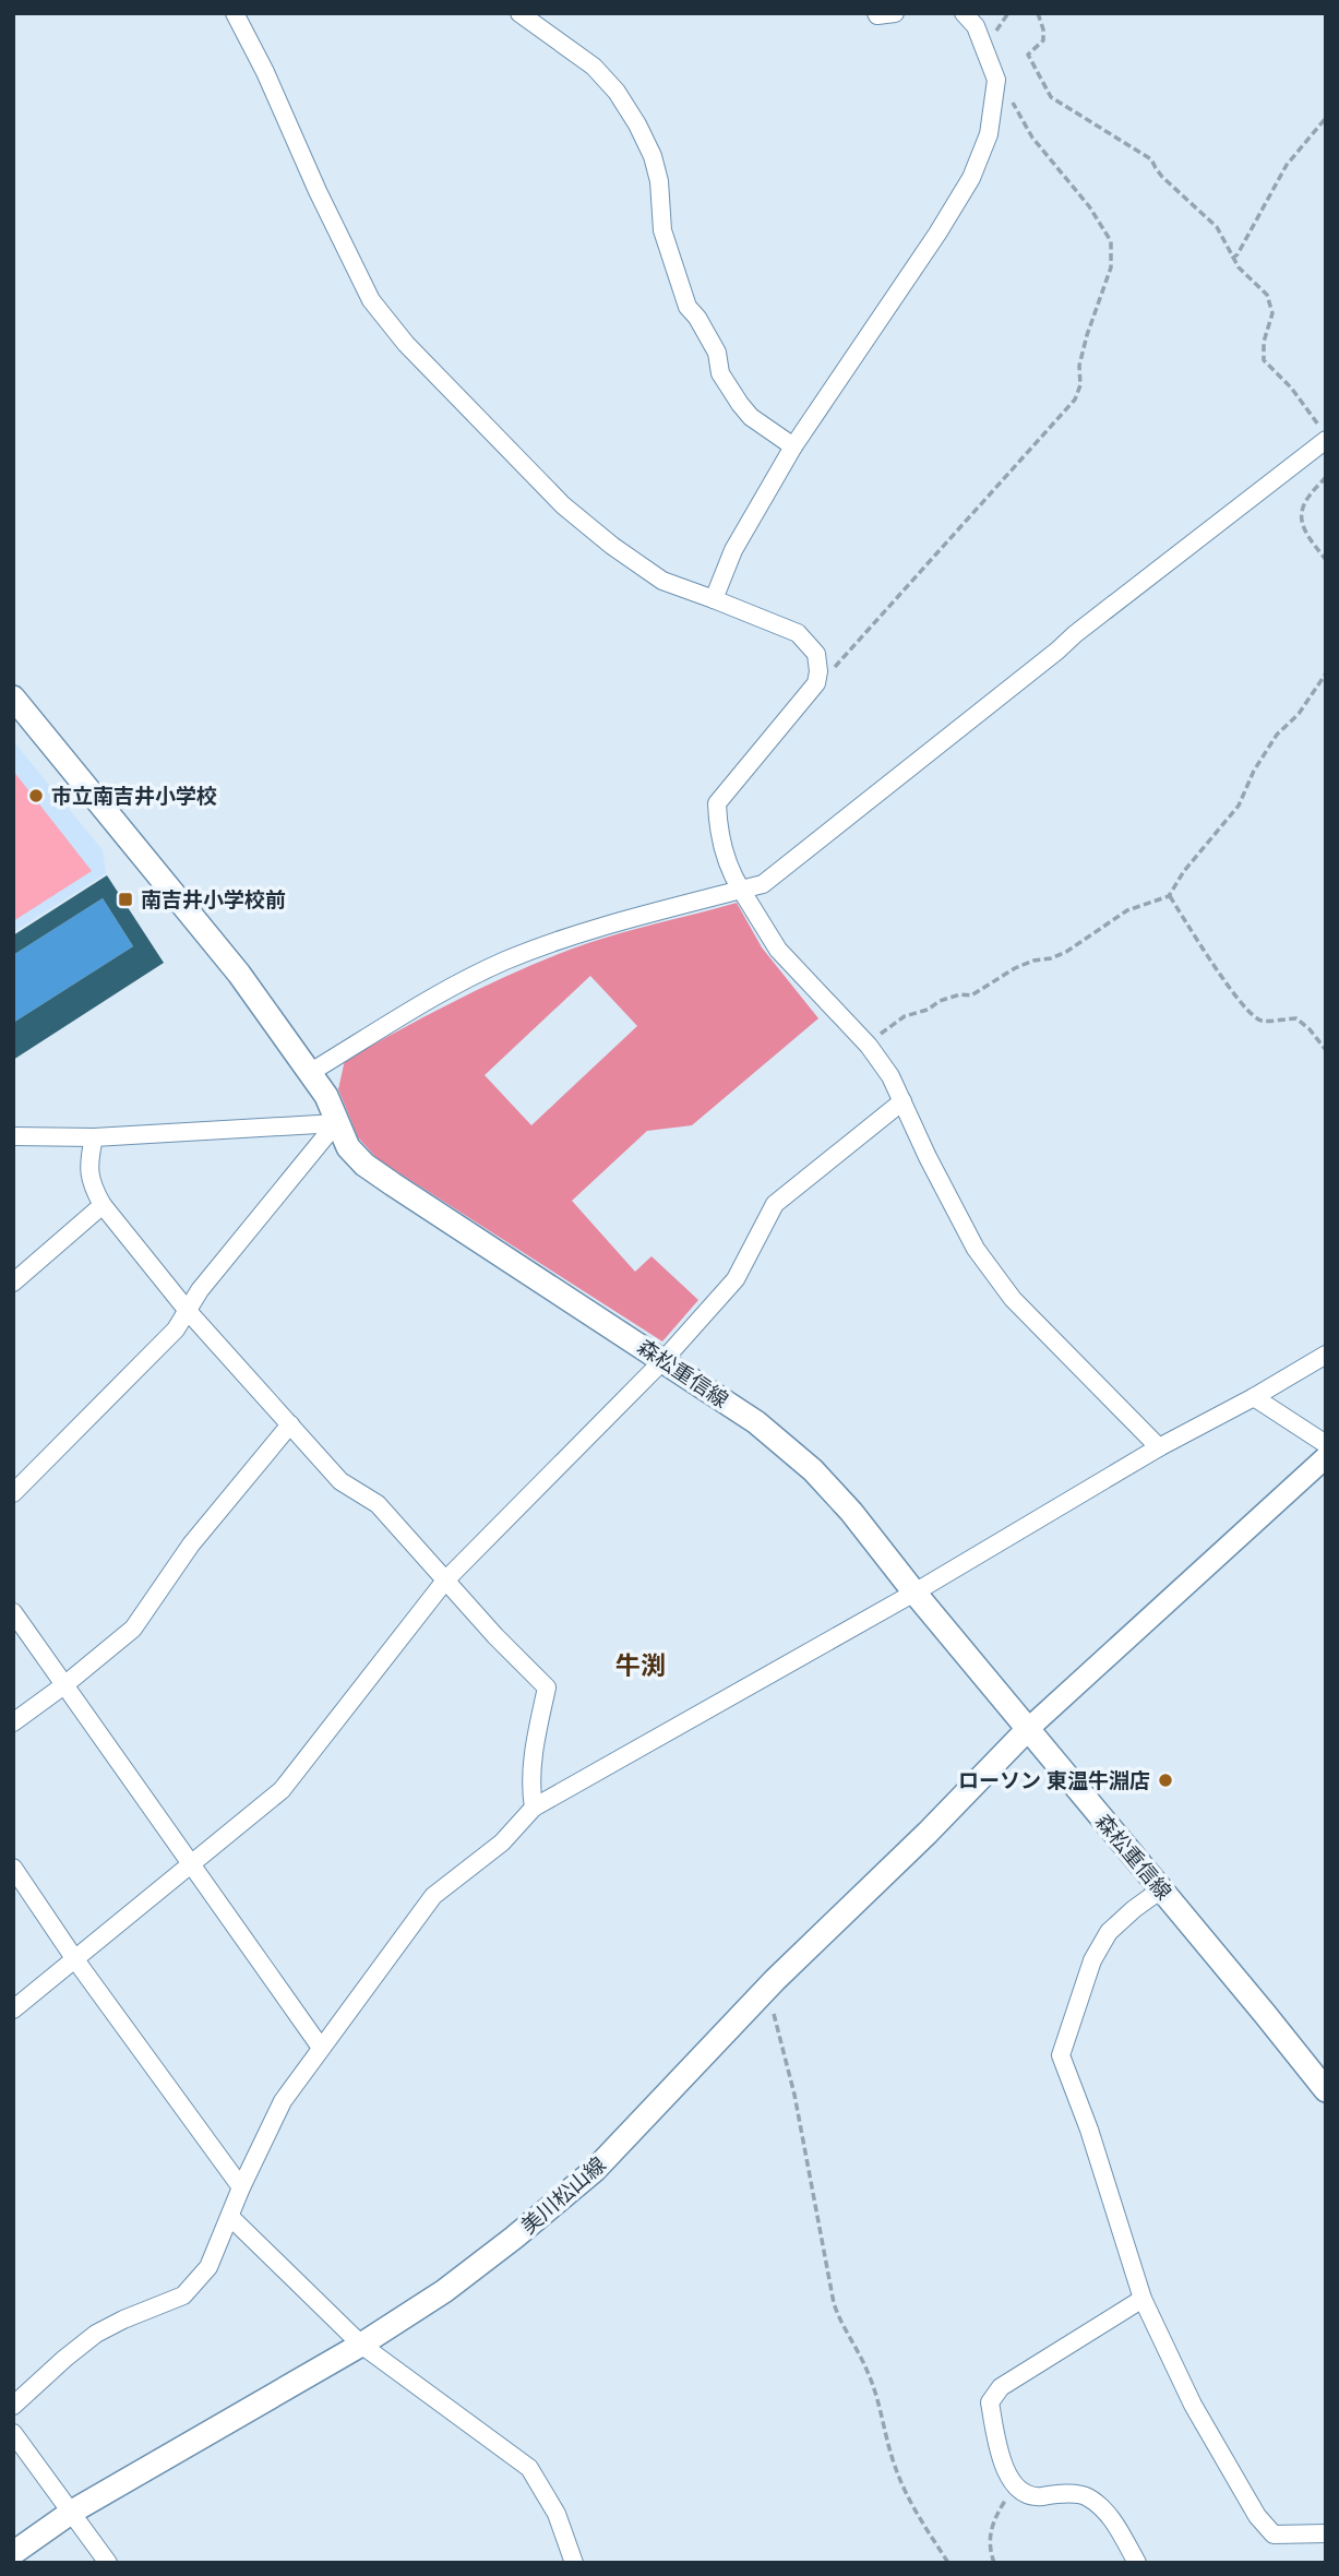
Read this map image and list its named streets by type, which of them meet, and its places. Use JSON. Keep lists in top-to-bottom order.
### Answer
{
  "streets": {
    "main road": ["森松重信線", "美川松山線"]
  },
  "crossings": [
    ["森松重信線", "美川松山線"]
  ],
  "districts": ["牛渕"],
  "places": {
    "other": ["市立南吉井小学校", "ローソン 東温牛淵店"],
    "transit": ["南吉井小学校前"]
  }
}
